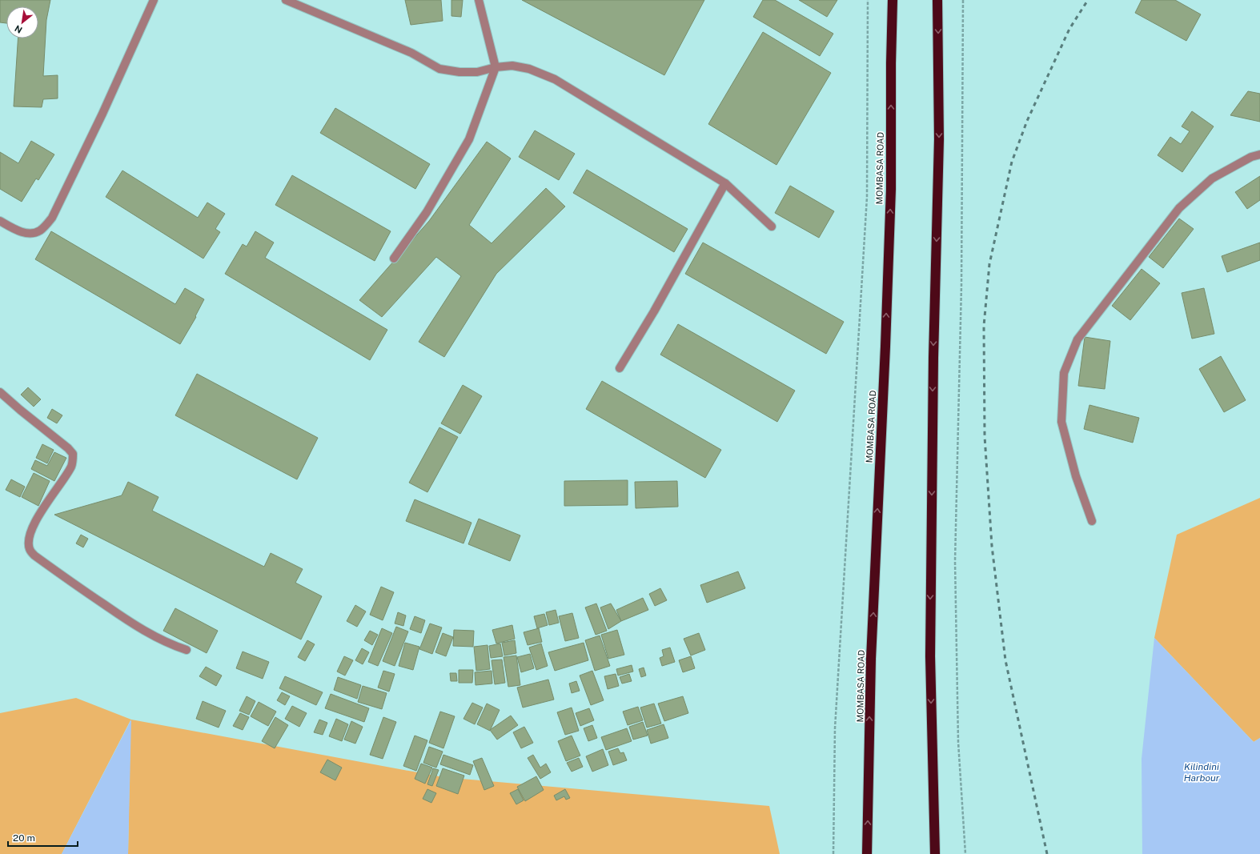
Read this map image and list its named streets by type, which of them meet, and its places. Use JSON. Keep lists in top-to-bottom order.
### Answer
{
  "streets": {
    "highway": ["MOMBASA ROAD"]
  },
  "water": ["Kilindini Harbour"],
  "scale_bar": "20 m",
  "north": "bottom left"
}
